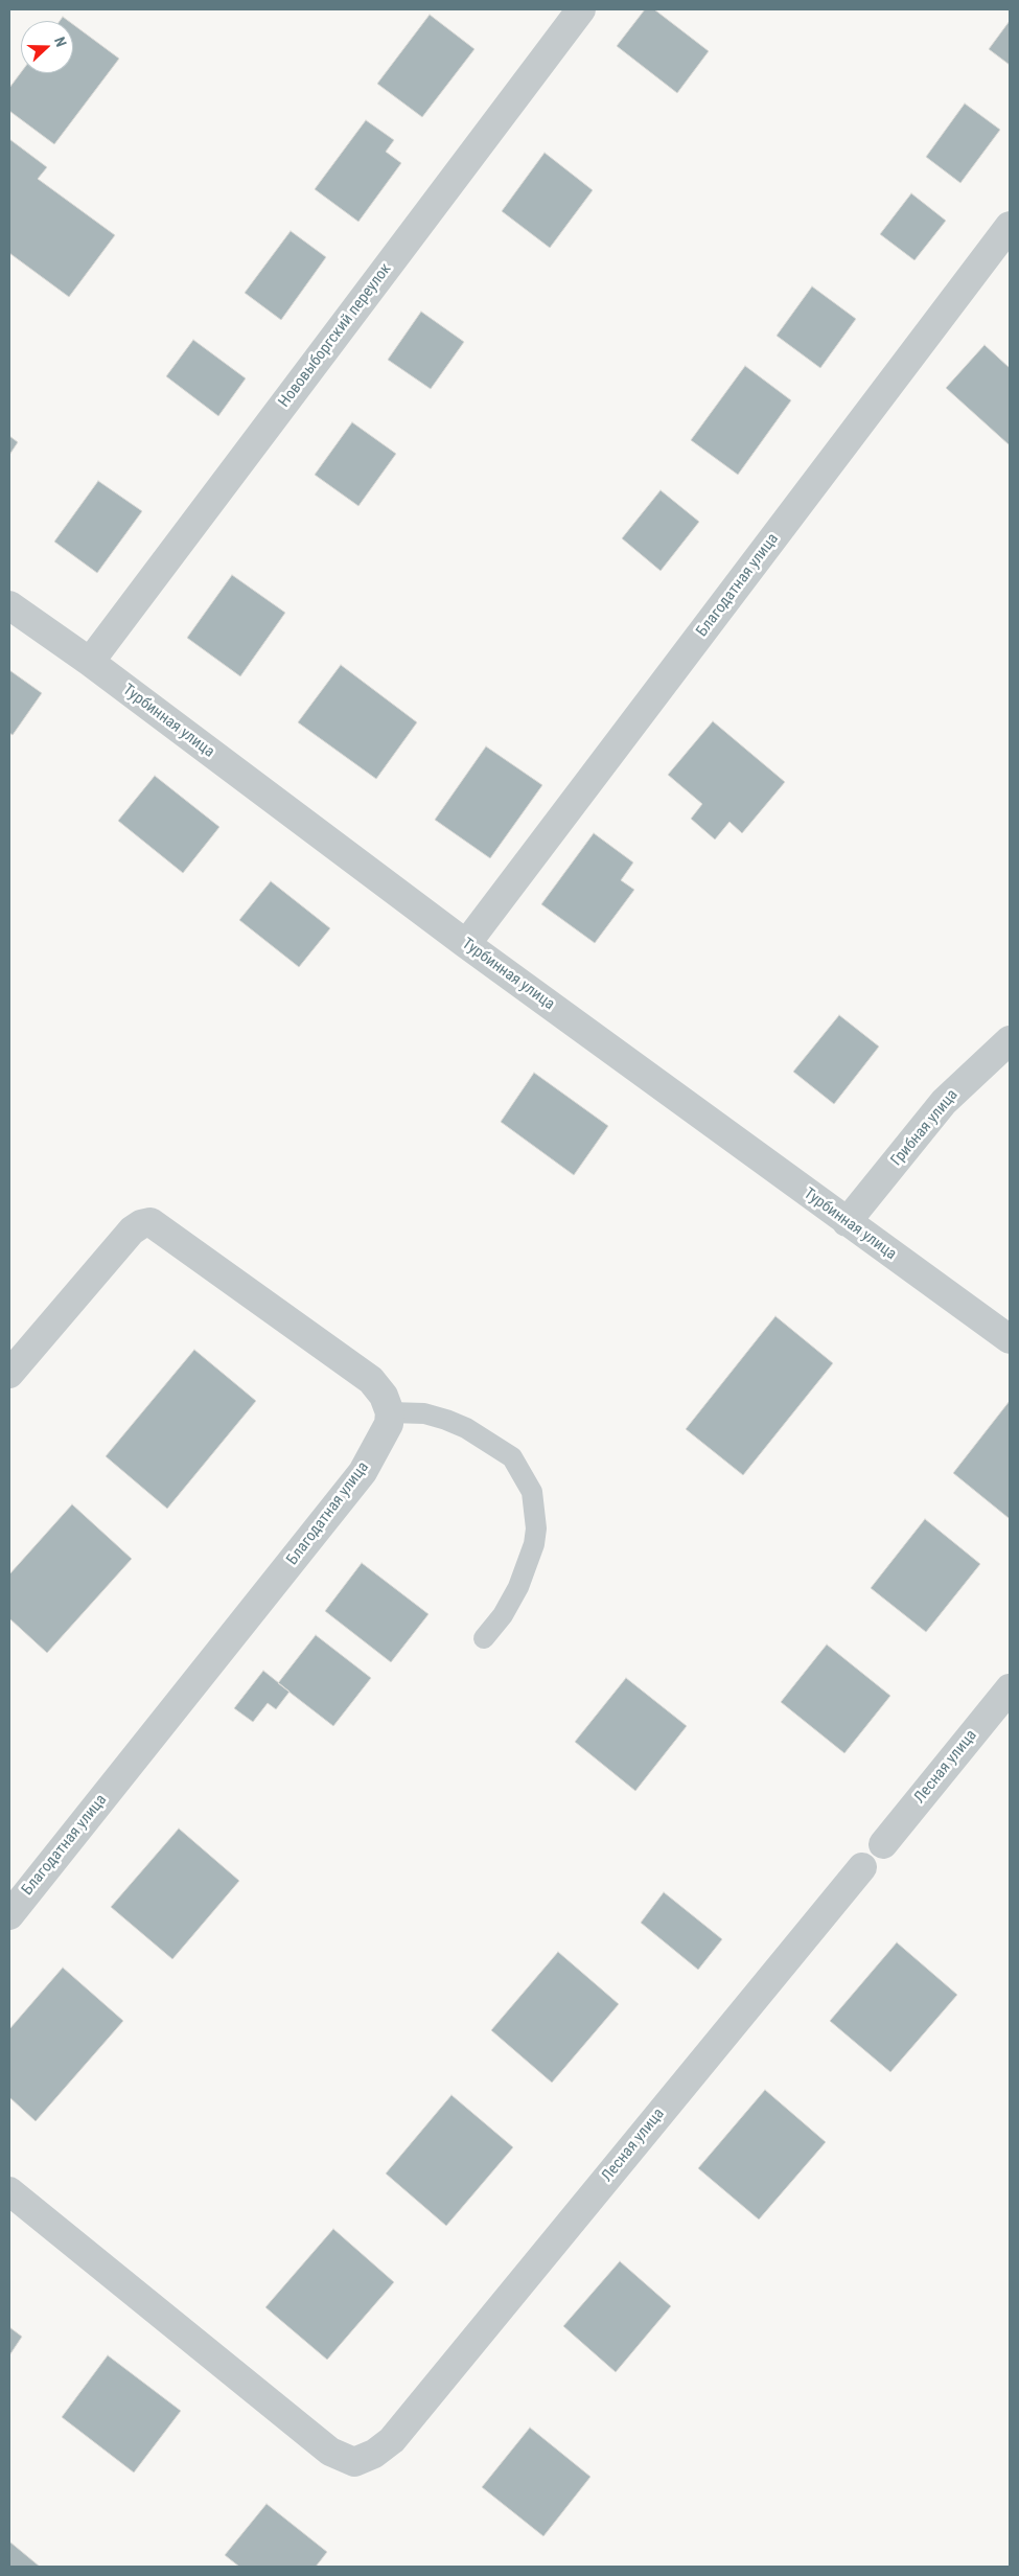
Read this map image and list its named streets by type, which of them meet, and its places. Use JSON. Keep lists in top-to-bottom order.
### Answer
{
  "streets": {
    "street": [
      "Нововыборгский переулок",
      "Благодатная улица",
      "Турбинная улица",
      "Грибная улица",
      "Лесная улица"
    ]
  },
  "crossings": [
    ["Нововыборгский переулок", "Турбинная улица"],
    ["Благодатная улица", "Турбинная улица"],
    ["Турбинная улица", "Грибная улица"]
  ],
  "north": "right"
}
